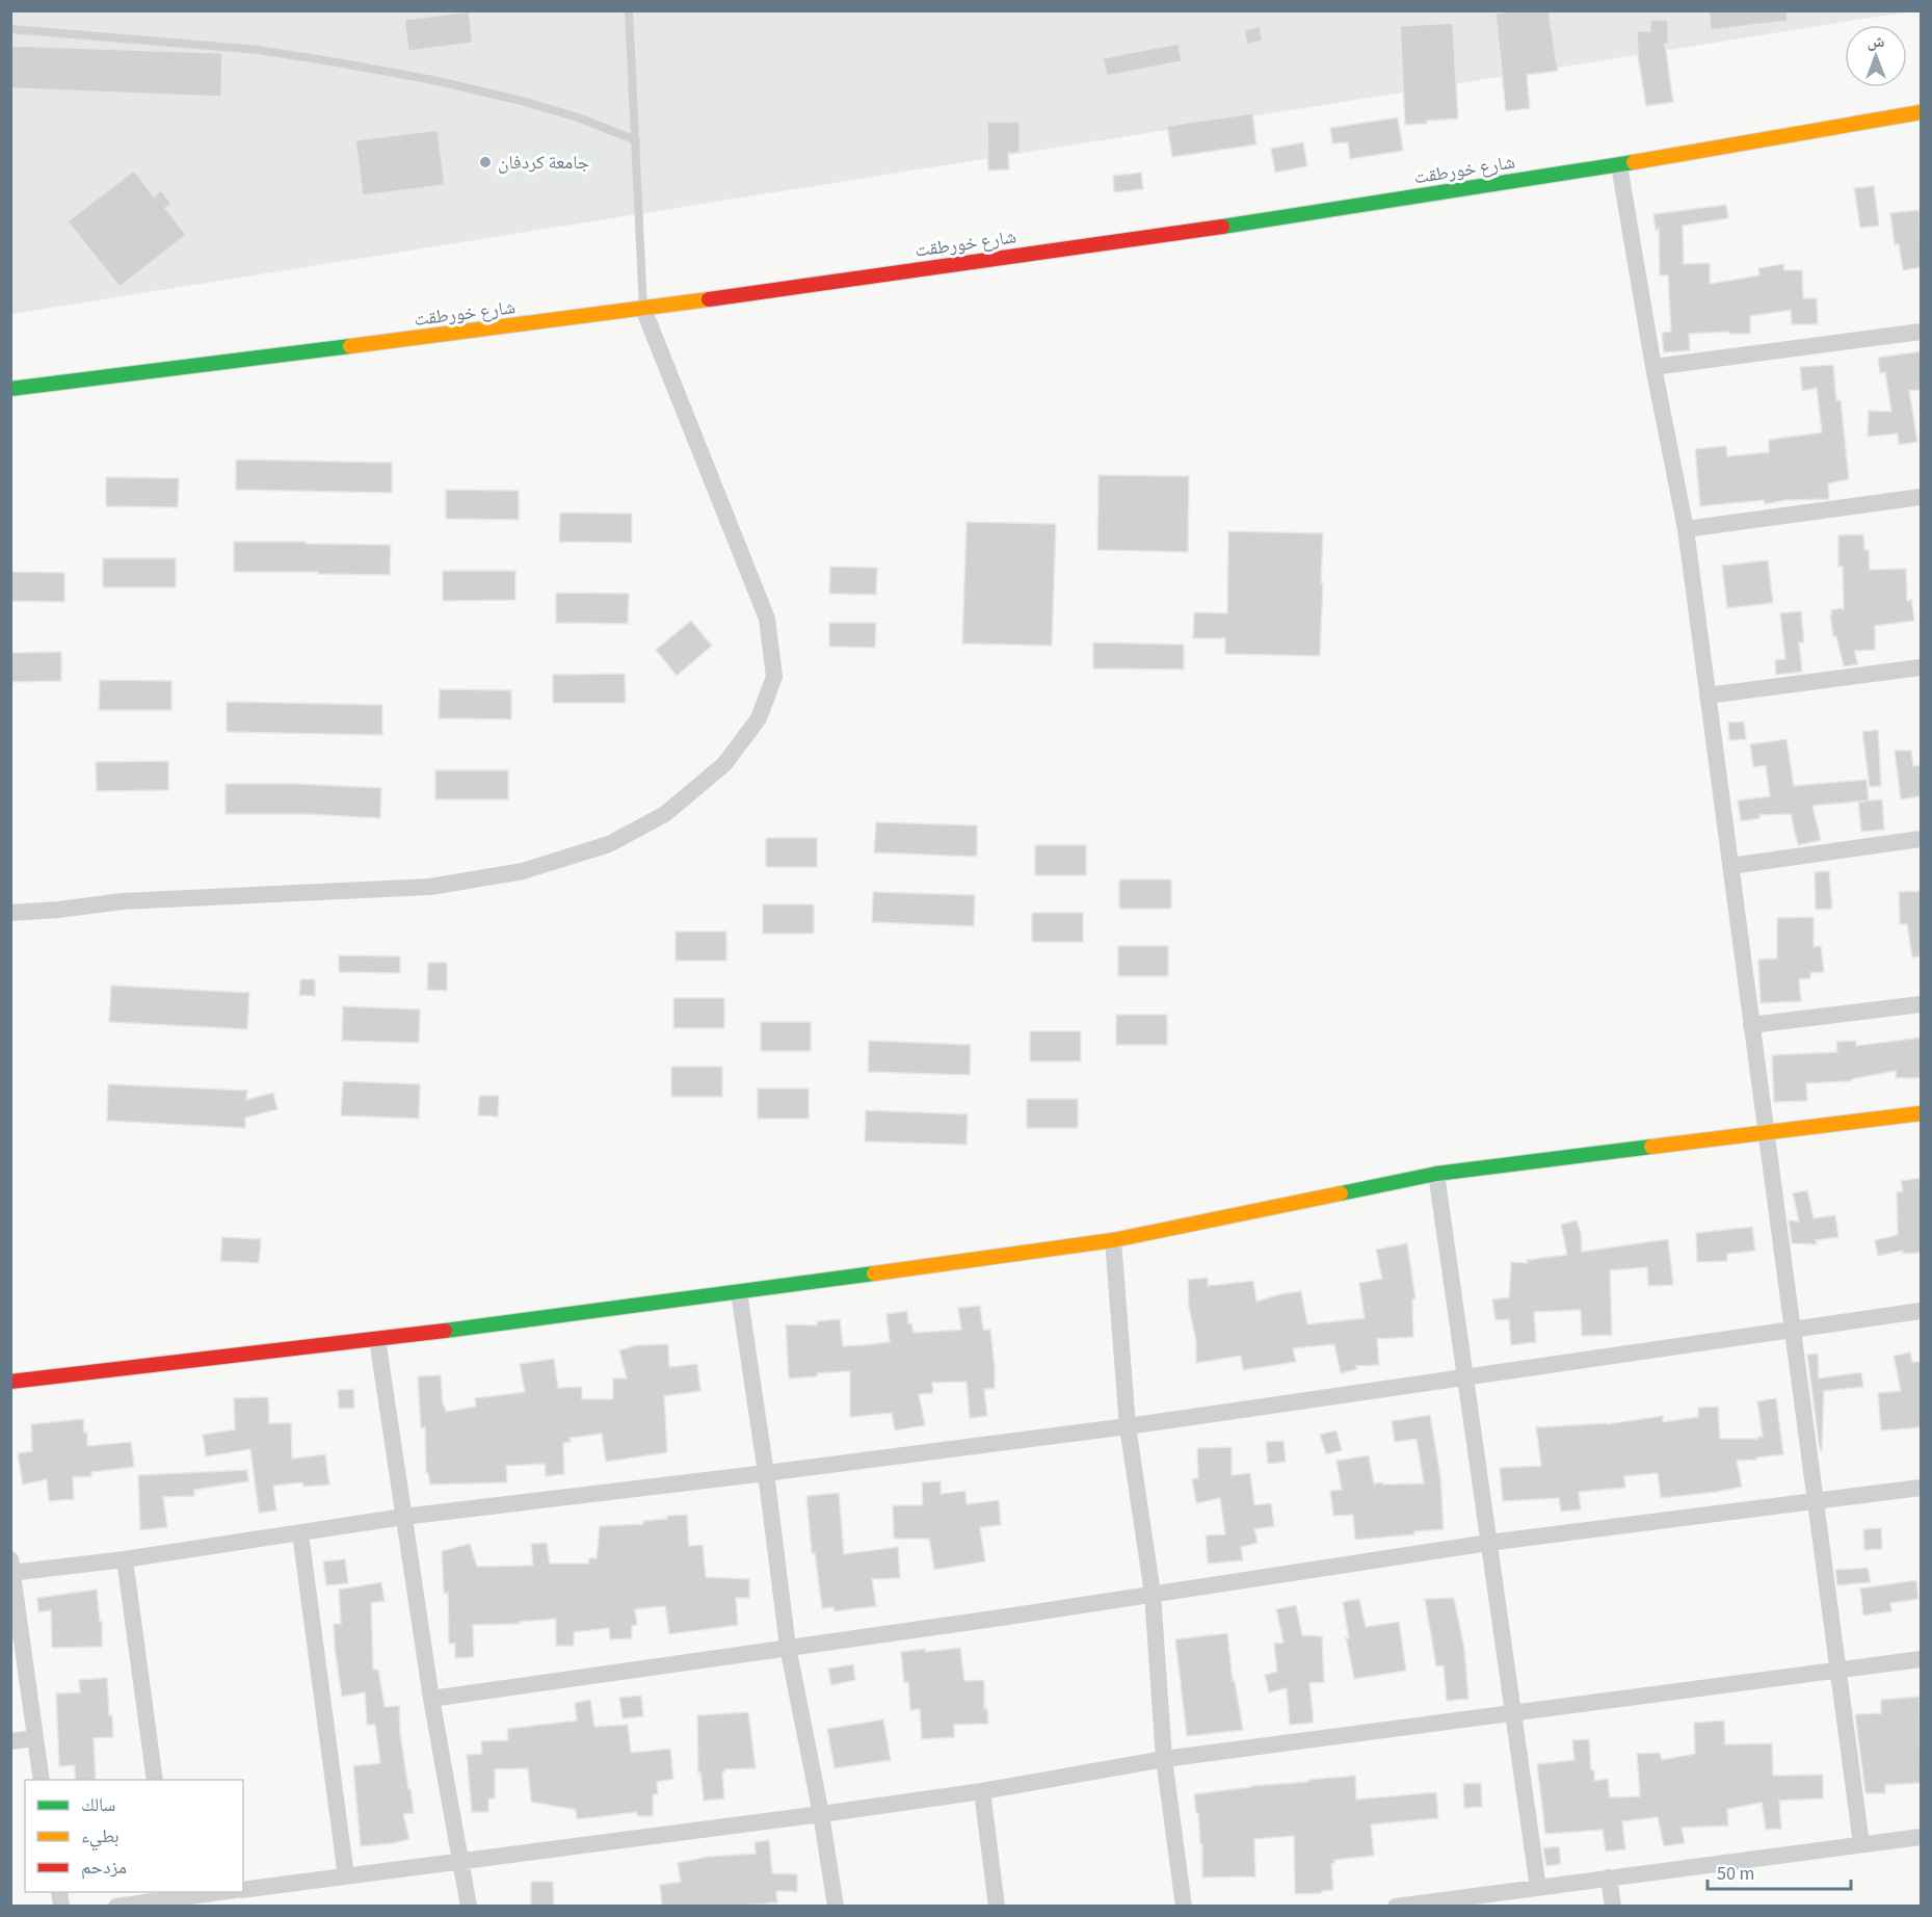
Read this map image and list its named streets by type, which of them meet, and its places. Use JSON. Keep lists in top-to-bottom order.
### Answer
{
  "streets": {
    "street": ["شارع خورطقت"]
  },
  "places": ["جامعة كردفان"],
  "legend": ["سالك", "بطيء", "مزدحم"],
  "scale_bar": "50 m",
  "north": "top"
}
